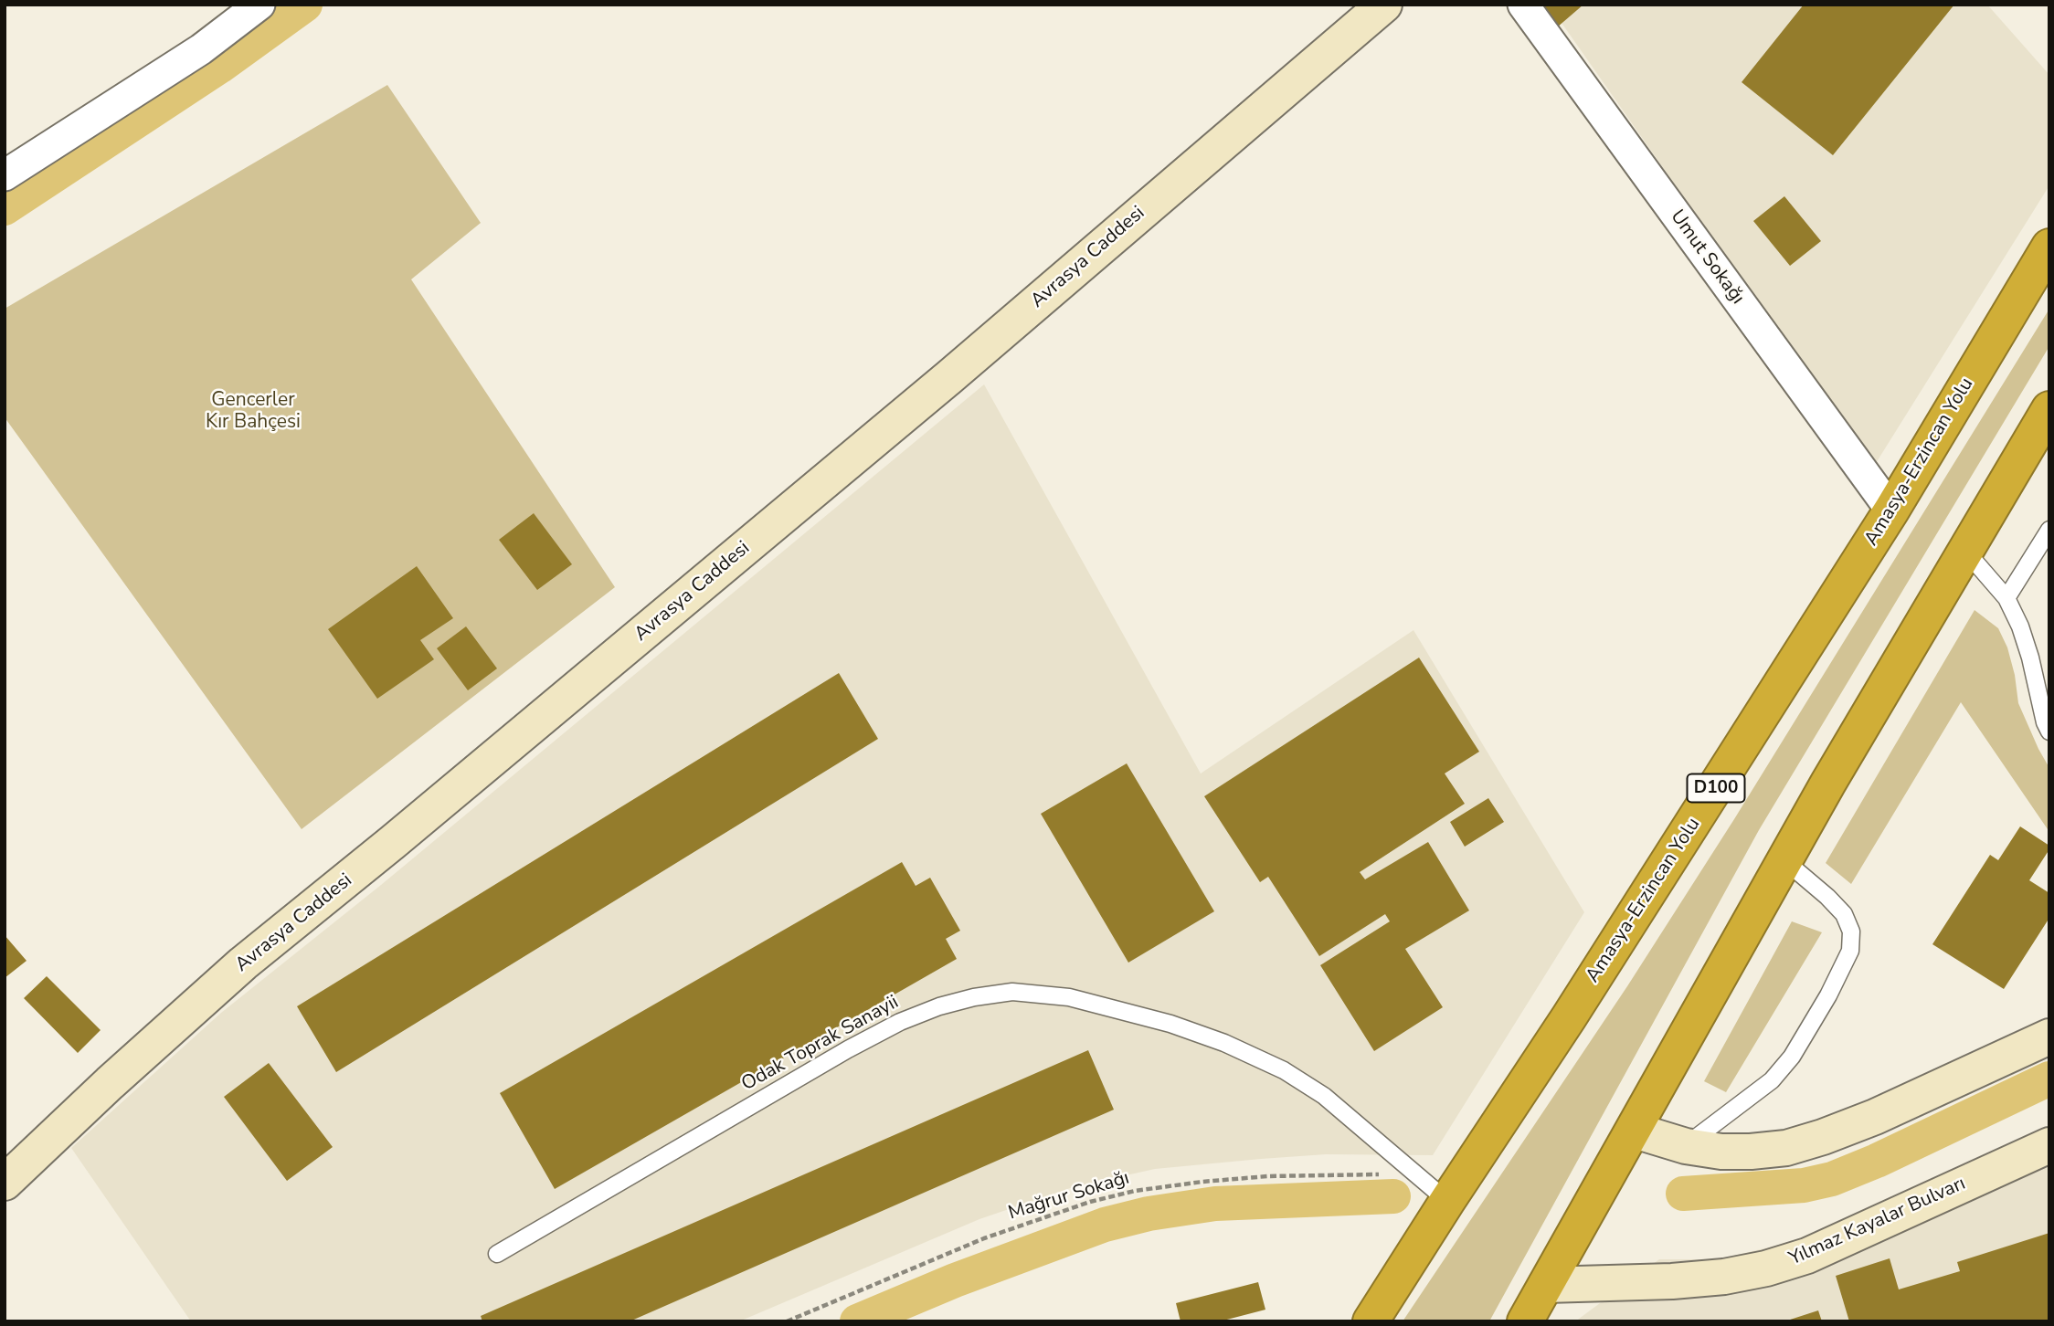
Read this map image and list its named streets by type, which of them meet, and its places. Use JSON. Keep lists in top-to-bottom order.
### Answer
{
  "streets": {
    "highway": ["Amasya-Erzincan Yolu", "D100"],
    "street": ["Avrasya Caddesi", "Umut Sokağı", "Yılmaz Kayalar Bulvarı"],
    "lane": ["Odak Toprak Sanayii"],
    "path": ["Mağrur Sokağı"]
  },
  "crossings": [
    ["Umut Sokağı", "Amasya-Erzincan Yolu"],
    ["Amasya-Erzincan Yolu", "Odak Toprak Sanayii"],
    ["Odak Toprak Sanayii", "Mağrur Sokağı"]
  ],
  "parks": ["Gencerler Kır Bahçesi"]
}
